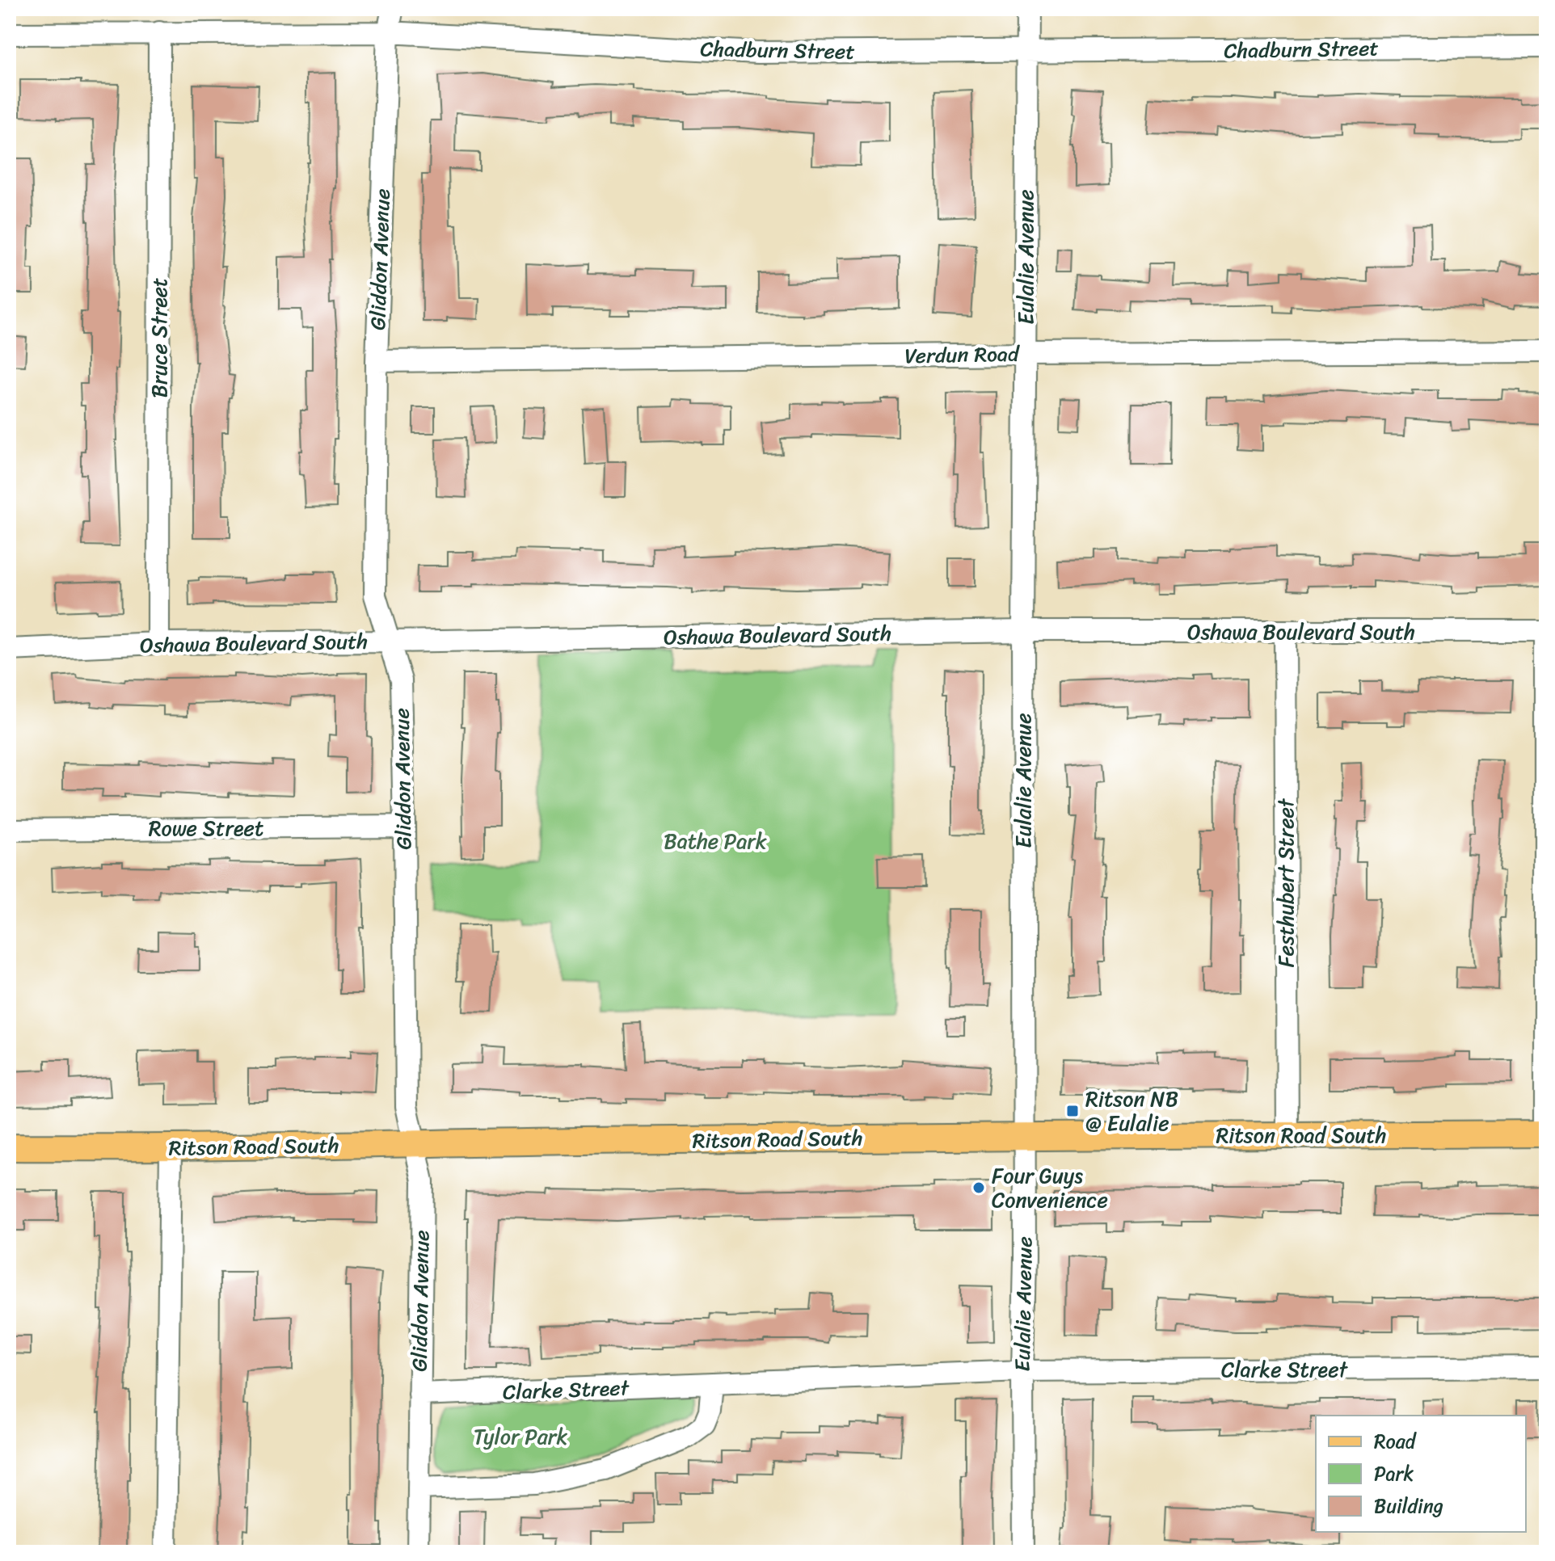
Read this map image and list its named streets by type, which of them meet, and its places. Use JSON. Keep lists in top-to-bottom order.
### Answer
{
  "streets": {
    "main road": ["Ritson Road South"],
    "street": [
      "Chadburn Street",
      "Eulalie Avenue",
      "Gliddon Avenue",
      "Bruce Street",
      "Verdun Road",
      "Oshawa Boulevard South",
      "Rowe Street",
      "Festhubert Street",
      "Clarke Street"
    ]
  },
  "crossings": [
    ["Chadburn Street", "Eulalie Avenue"],
    ["Chadburn Street", "Gliddon Avenue"],
    ["Chadburn Street", "Bruce Street"],
    ["Eulalie Avenue", "Verdun Road"],
    ["Eulalie Avenue", "Oshawa Boulevard South"],
    ["Eulalie Avenue", "Ritson Road South"],
    ["Eulalie Avenue", "Clarke Street"],
    ["Gliddon Avenue", "Verdun Road"],
    ["Gliddon Avenue", "Oshawa Boulevard South"],
    ["Gliddon Avenue", "Rowe Street"],
    ["Gliddon Avenue", "Ritson Road South"],
    ["Gliddon Avenue", "Clarke Street"],
    ["Bruce Street", "Oshawa Boulevard South"],
    ["Oshawa Boulevard South", "Festhubert Street"],
    ["Festhubert Street", "Ritson Road South"]
  ],
  "parks": ["Bathe Park", "Tylor Park"],
  "places": {
    "transit": ["Ritson NB @ Eulalie"],
    "other": ["Four Guys Convenience"]
  },
  "legend": ["Road", "Park", "Building"]
}
